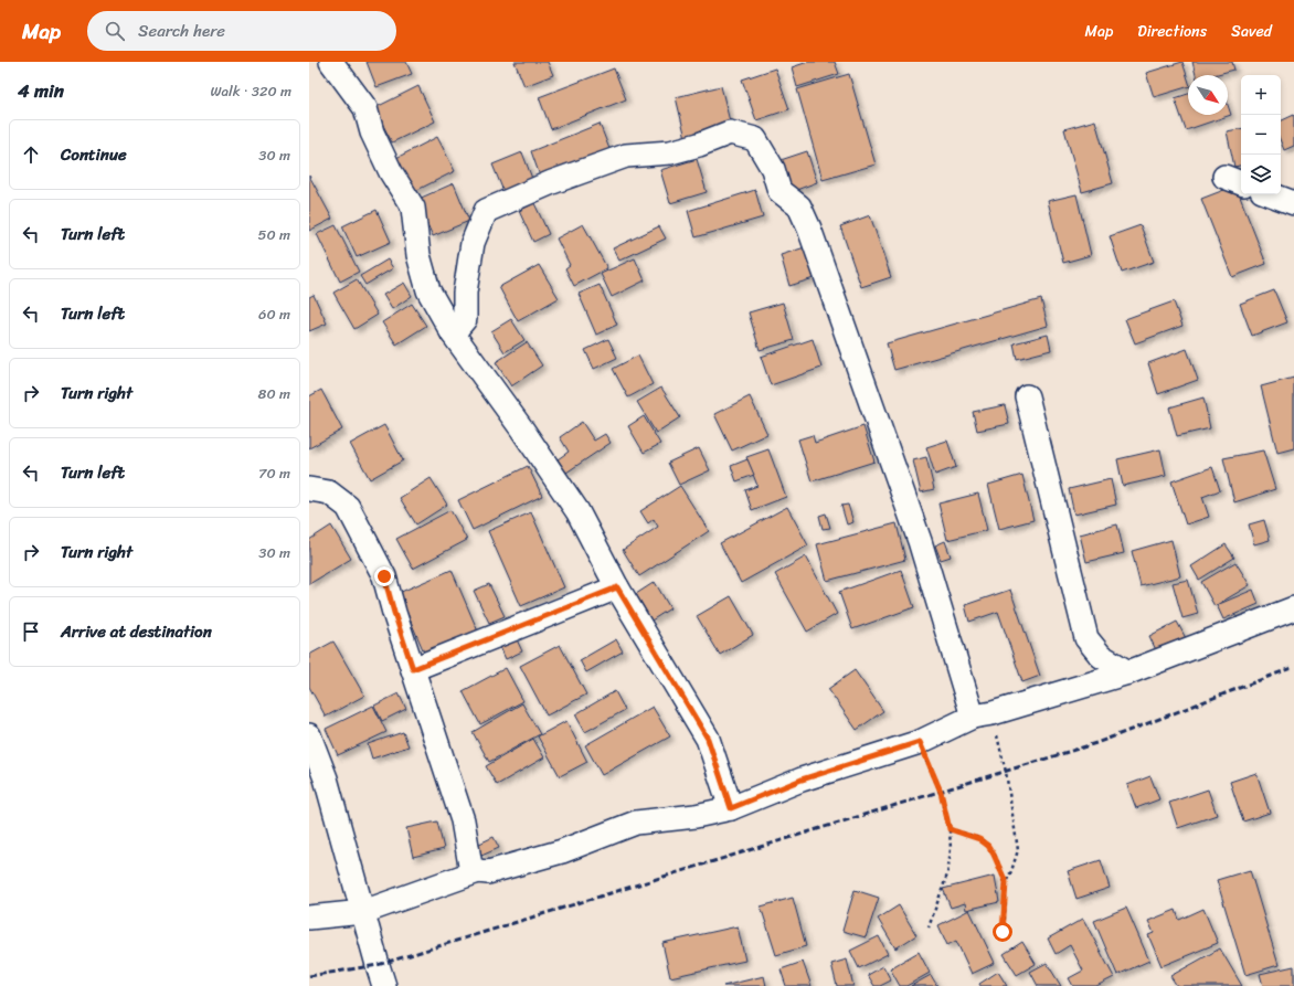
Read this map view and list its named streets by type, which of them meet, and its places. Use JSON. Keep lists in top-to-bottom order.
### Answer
{
  "north": "bottom right",
  "page": {
    "header": "Map",
    "search": "Search here",
    "nav": ["Map", "Directions", "Saved"],
    "heading": ["4 min", "Walk · 320 m"],
    "map_buttons": ["+", "−"],
    "list": [
      ["Continue", "30 m"],
      ["Turn left", "50 m"],
      ["Turn left", "60 m"],
      ["Turn right", "80 m"],
      ["Turn left", "70 m"],
      ["Turn right", "30 m"],
      "Arrive at destination"
    ]
  }
}
